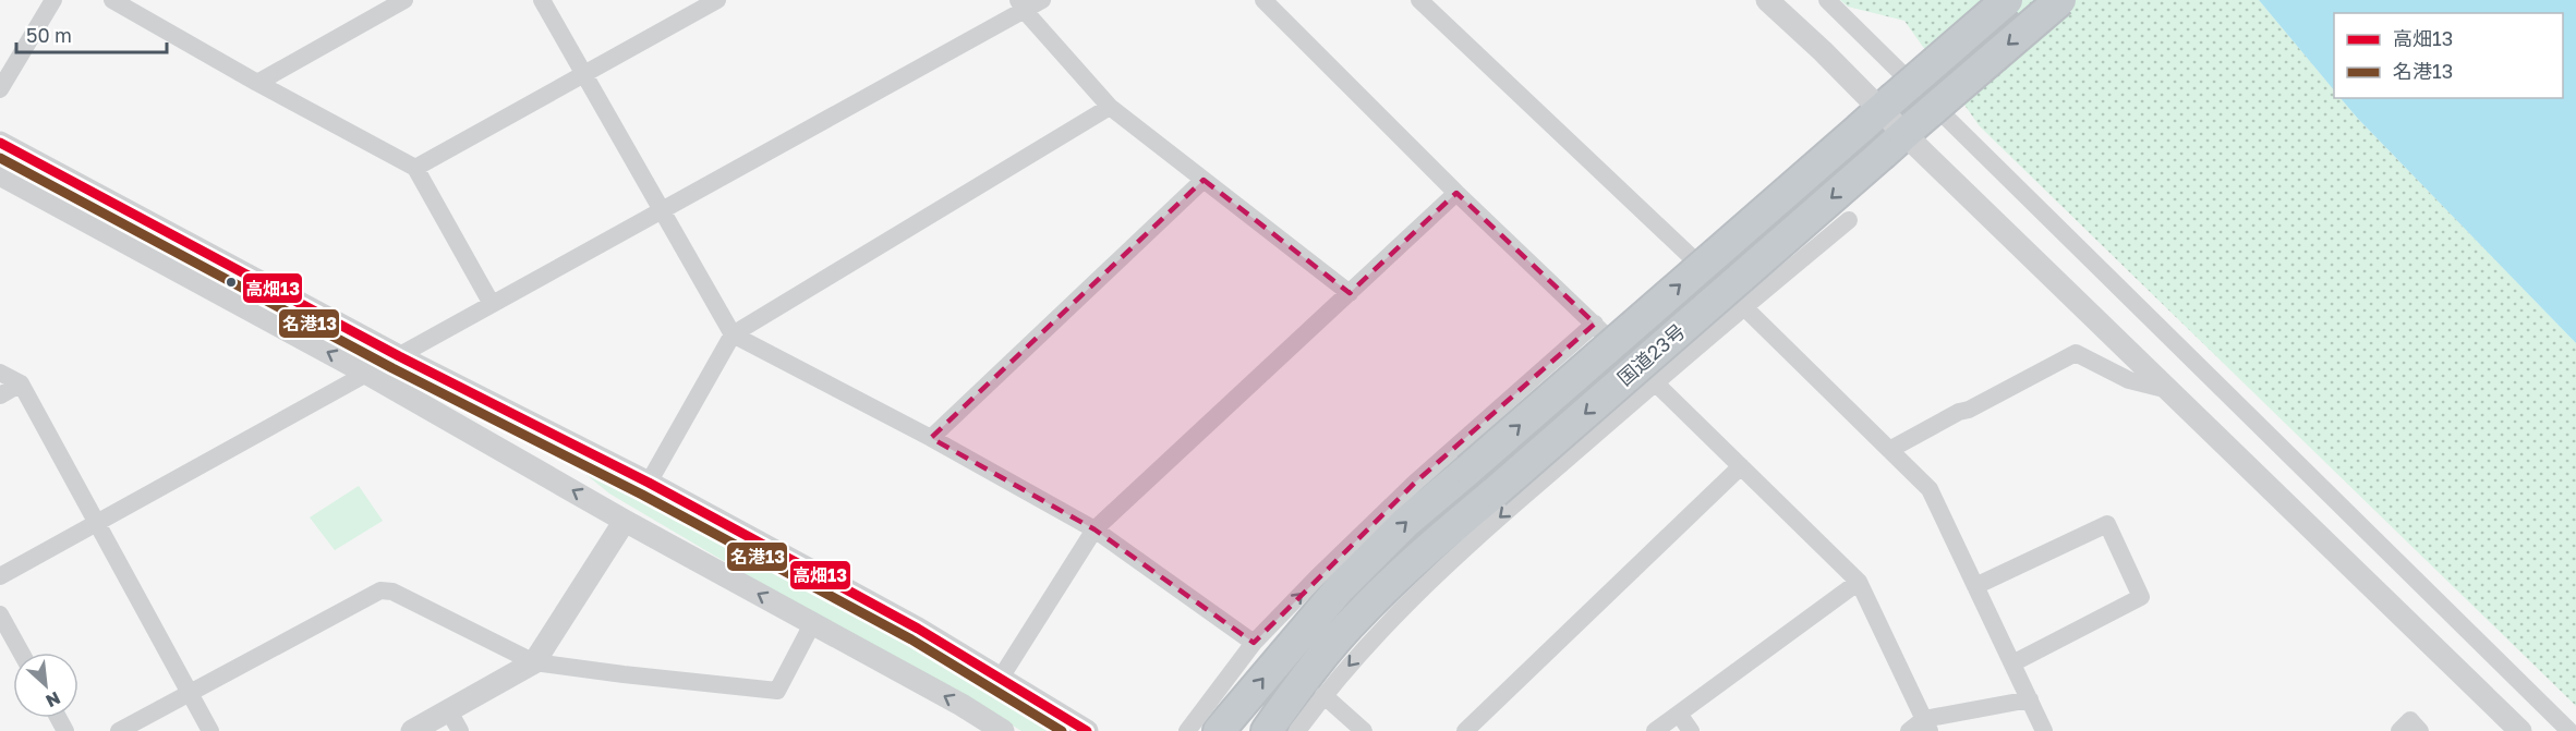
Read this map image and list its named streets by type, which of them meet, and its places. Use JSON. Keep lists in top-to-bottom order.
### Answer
{
  "streets": {
    "highway": ["国道23号"]
  },
  "lines": ["transit line 高畑13", "transit line 名港13"],
  "legend": ["高畑13", "名港13"],
  "scale_bar": "50 m",
  "north": "bottom right"
}
